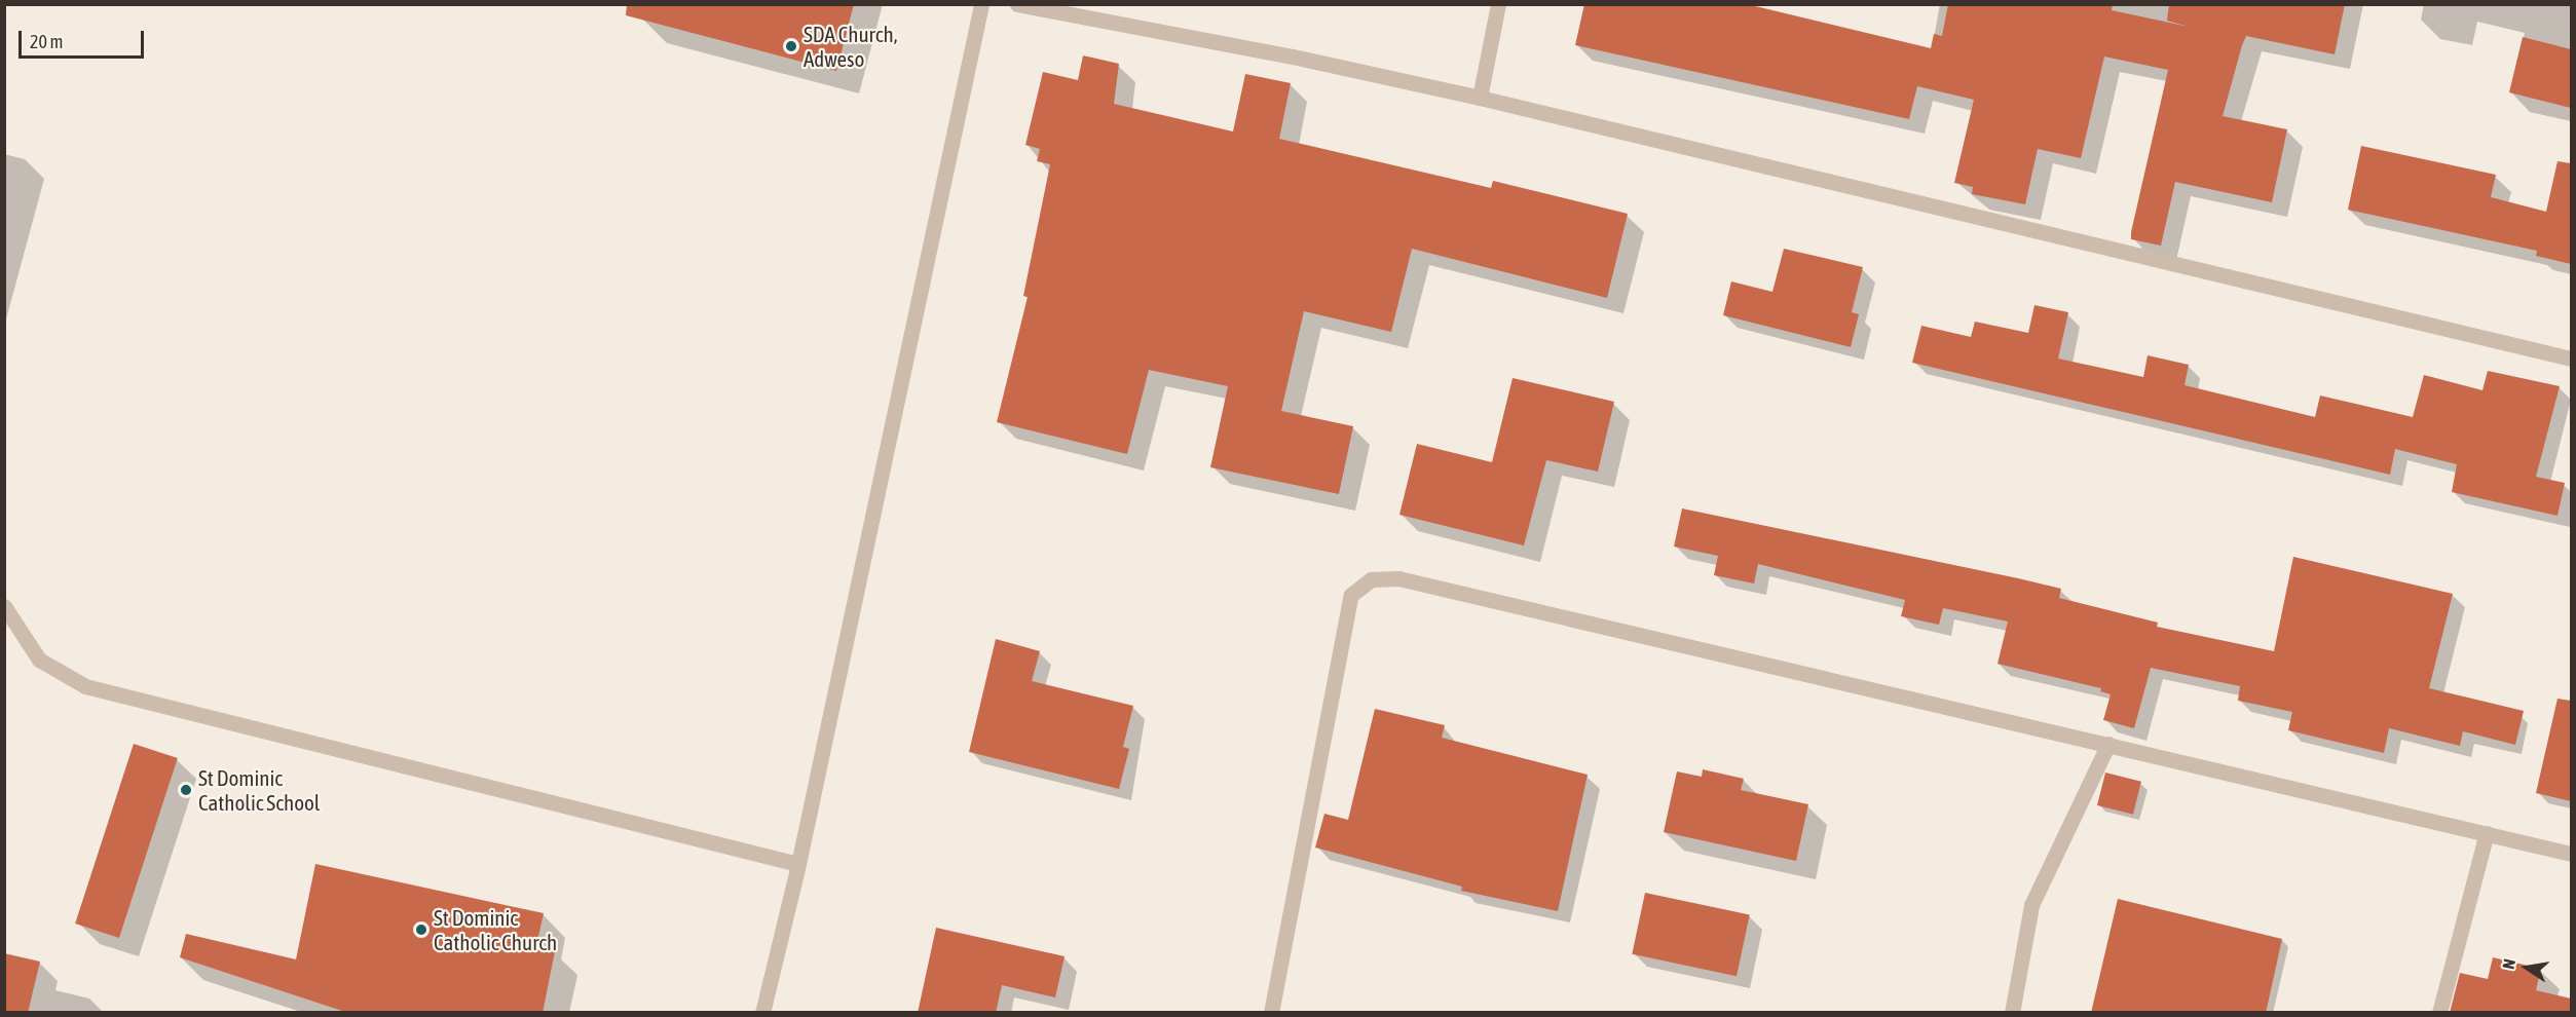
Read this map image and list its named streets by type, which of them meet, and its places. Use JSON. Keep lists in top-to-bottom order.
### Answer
{
  "places": ["SDA Church, Adweso", "St Dominic Catholic School", "St Dominic Catholic Church"],
  "scale_bar": "20 m",
  "north": "left"
}
